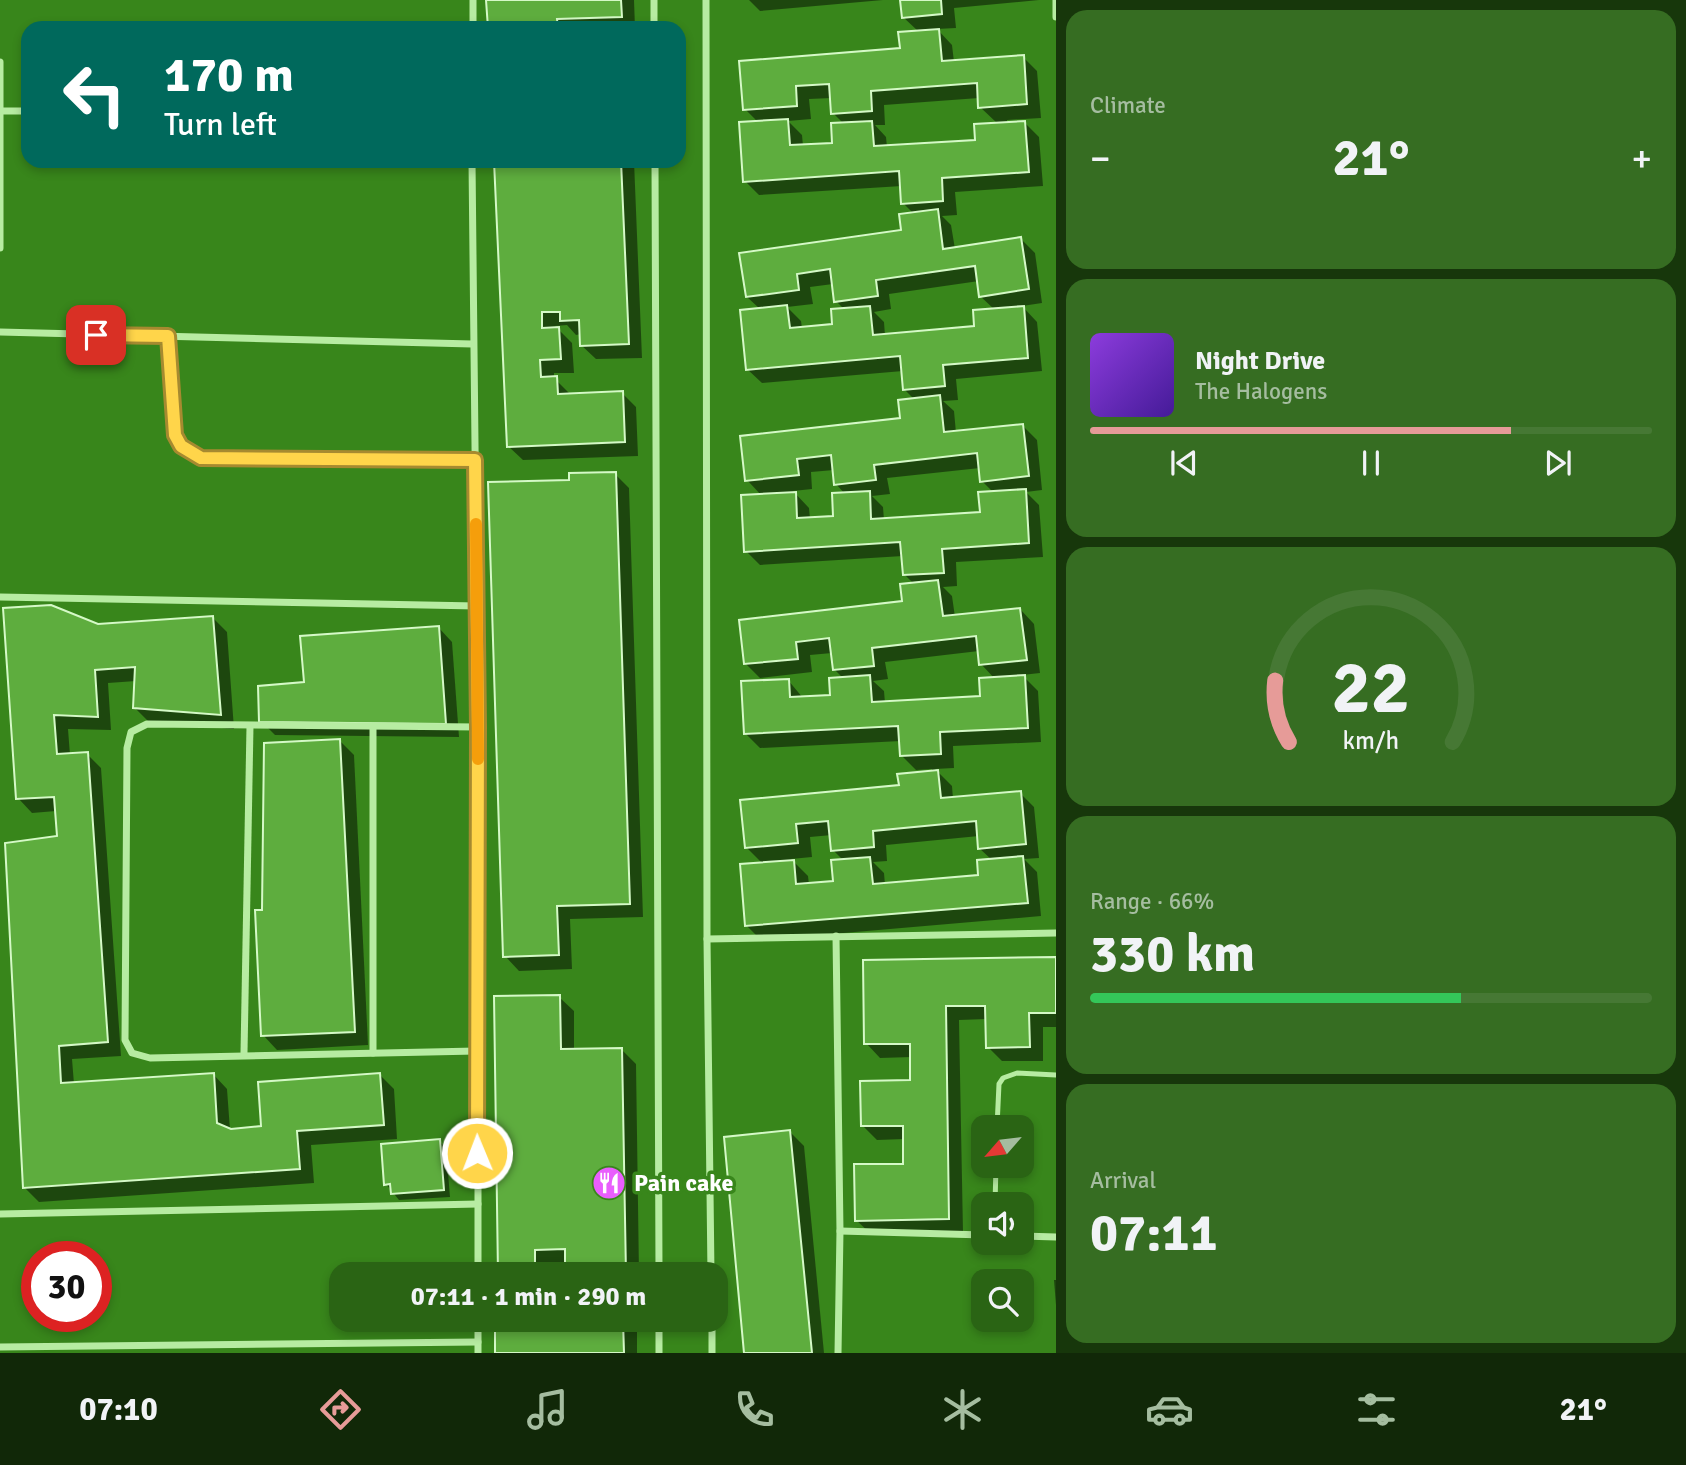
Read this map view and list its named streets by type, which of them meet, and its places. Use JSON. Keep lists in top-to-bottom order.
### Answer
{
  "places": {
    "restaurant": ["Pain cake"]
  },
  "north": "bottom left",
  "page": {
    "tile": [
      "Climate",
      ["Range · 66%", "330 km"],
      ["Arrival", "07:11"]
    ],
    "turn": ["170 m", "Turn left"],
    "heat": ["−", "21°", "+"],
    "song": ["Night Drive", "The Halogens"],
    "limit": "30",
    "trip": "07:11 · 1 min · 290 m",
    "tabs": ["07:10", "21°"],
    "gauge": ["22", "km/h"]
  }
}
